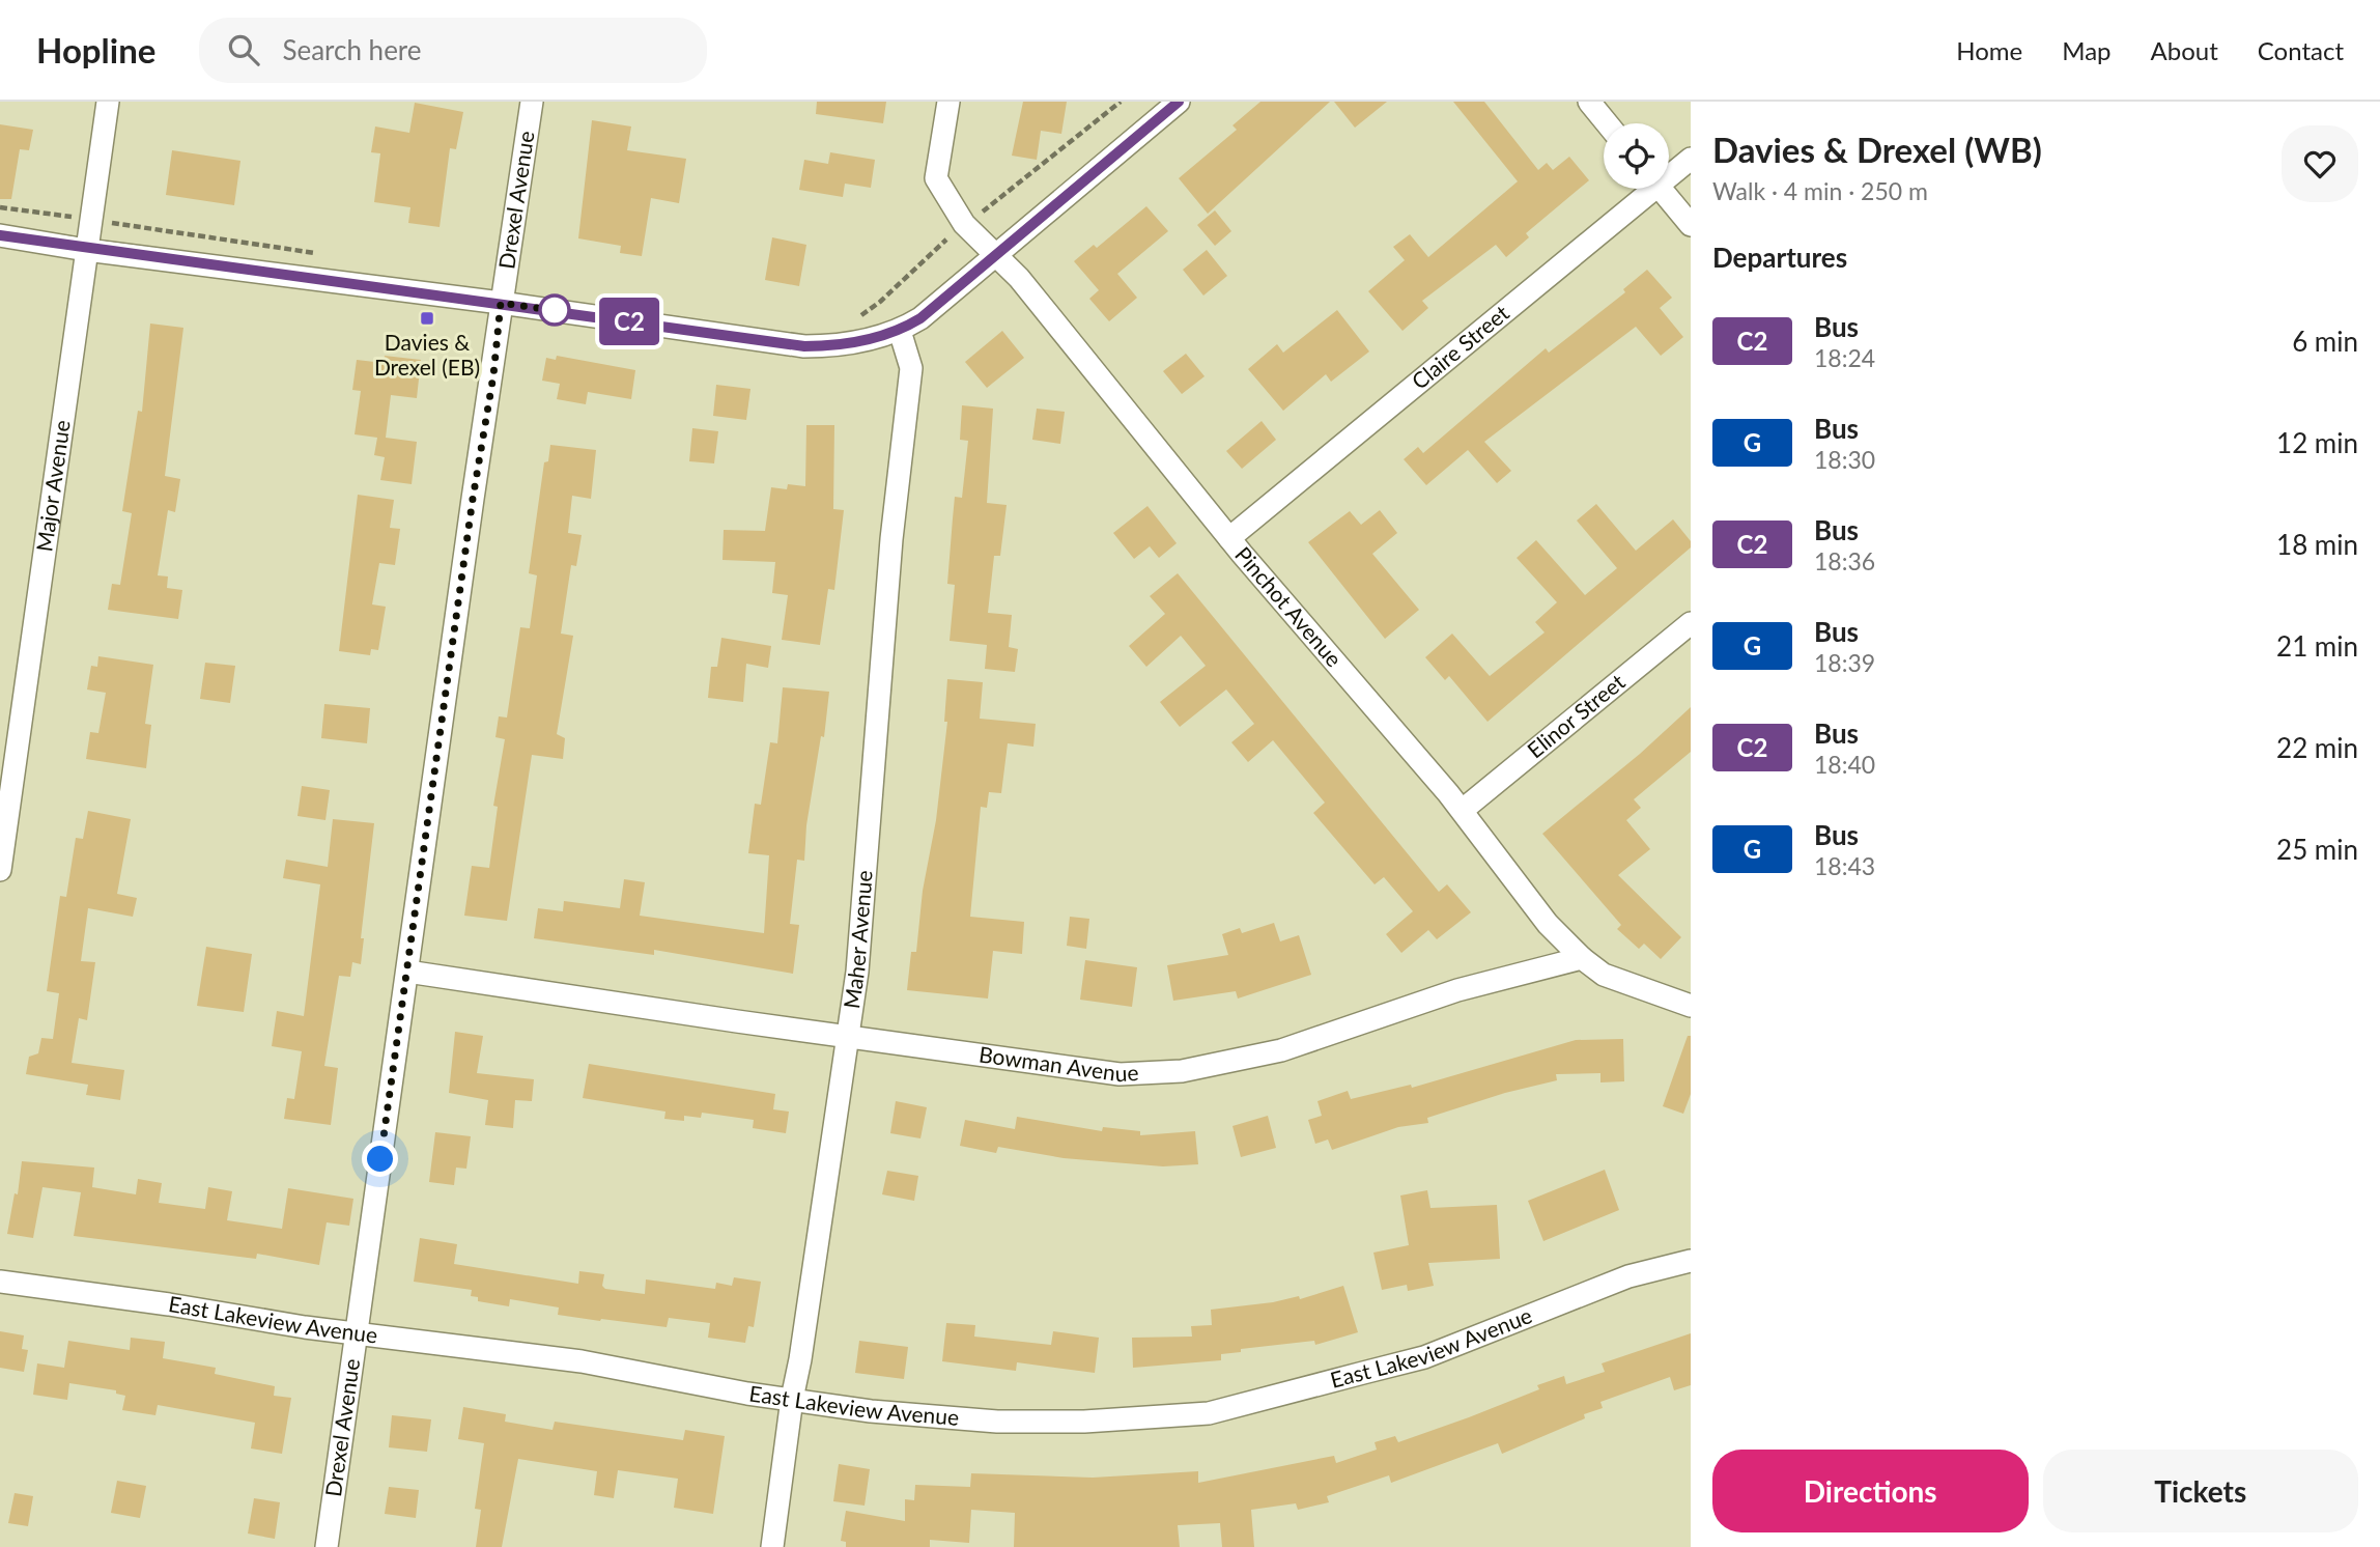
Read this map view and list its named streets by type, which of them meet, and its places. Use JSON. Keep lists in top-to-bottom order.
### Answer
{
  "streets": {
    "street": [
      "Drexel Avenue",
      "Claire Street",
      "Major Avenue",
      "Pinchot Avenue",
      "Elinor Street",
      "Maher Avenue",
      "Bowman Avenue",
      "East Lakeview Avenue"
    ]
  },
  "crossings": [
    ["Drexel Avenue", "Bowman Avenue"],
    ["Drexel Avenue", "East Lakeview Avenue"],
    ["Claire Street", "Pinchot Avenue"],
    ["Pinchot Avenue", "Elinor Street"],
    ["Pinchot Avenue", "Bowman Avenue"],
    ["Maher Avenue", "Bowman Avenue"],
    ["Maher Avenue", "East Lakeview Avenue"]
  ],
  "places": {
    "transit": ["Davies & Drexel (EB)"]
  },
  "lines": ["bus line C2"],
  "page": {
    "header": "Hopline",
    "search": "Search here",
    "nav": [
      "Home",
      "Map",
      "About",
      "Contact"
    ],
    "on_map": "C2",
    "heading": [
      ["Davies & Drexel (WB)", "Walk · 4 min · 250 m"],
      "Departures"
    ],
    "list": [
      {
        "mark": "C2",
        "name": "Bus",
        "note": "18:24",
        "value": "6 min"
      },
      {
        "mark": "G",
        "name": "Bus",
        "note": "18:30",
        "value": "12 min"
      },
      {
        "mark": "C2",
        "name": "Bus",
        "note": "18:36",
        "value": "18 min"
      },
      {
        "mark": "G",
        "name": "Bus",
        "note": "18:39",
        "value": "21 min"
      },
      {
        "mark": "C2",
        "name": "Bus",
        "note": "18:40",
        "value": "22 min"
      },
      {
        "mark": "G",
        "name": "Bus",
        "note": "18:43",
        "value": "25 min"
      }
    ],
    "buttons": ["Directions", "Tickets"]
  }
}
